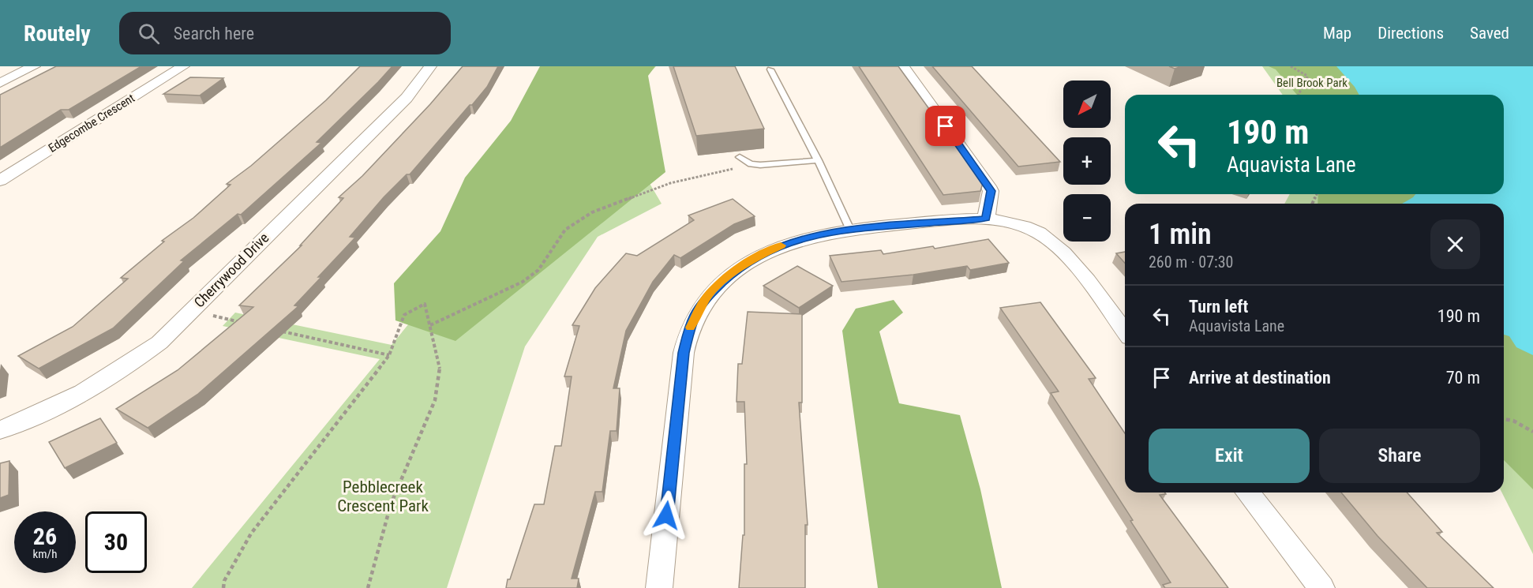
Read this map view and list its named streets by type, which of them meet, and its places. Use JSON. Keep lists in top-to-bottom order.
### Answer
{
  "streets": {
    "street": ["Edgecombe Crescent", "Cherrywood Drive"]
  },
  "parks": ["Bell Brook Park", "Pebblecreek Crescent Park"],
  "north": "bottom left",
  "page": {
    "header": "Routely",
    "search": "Search here",
    "nav": ["Map", "Directions", "Saved"],
    "map_buttons": ["+", "−"],
    "turn": ["190 m", "Aquavista Lane"],
    "heading": ["1 min", "260 m · 07:30"],
    "list": [
      {
        "name": "Turn left",
        "note": "Aquavista Lane",
        "value": "190 m"
      },
      {
        "name": "Arrive at destination",
        "value": "70 m"
      }
    ],
    "buttons": ["Exit", "Share"],
    "speed": "26 km/h",
    "limit": "30"
  }
}
